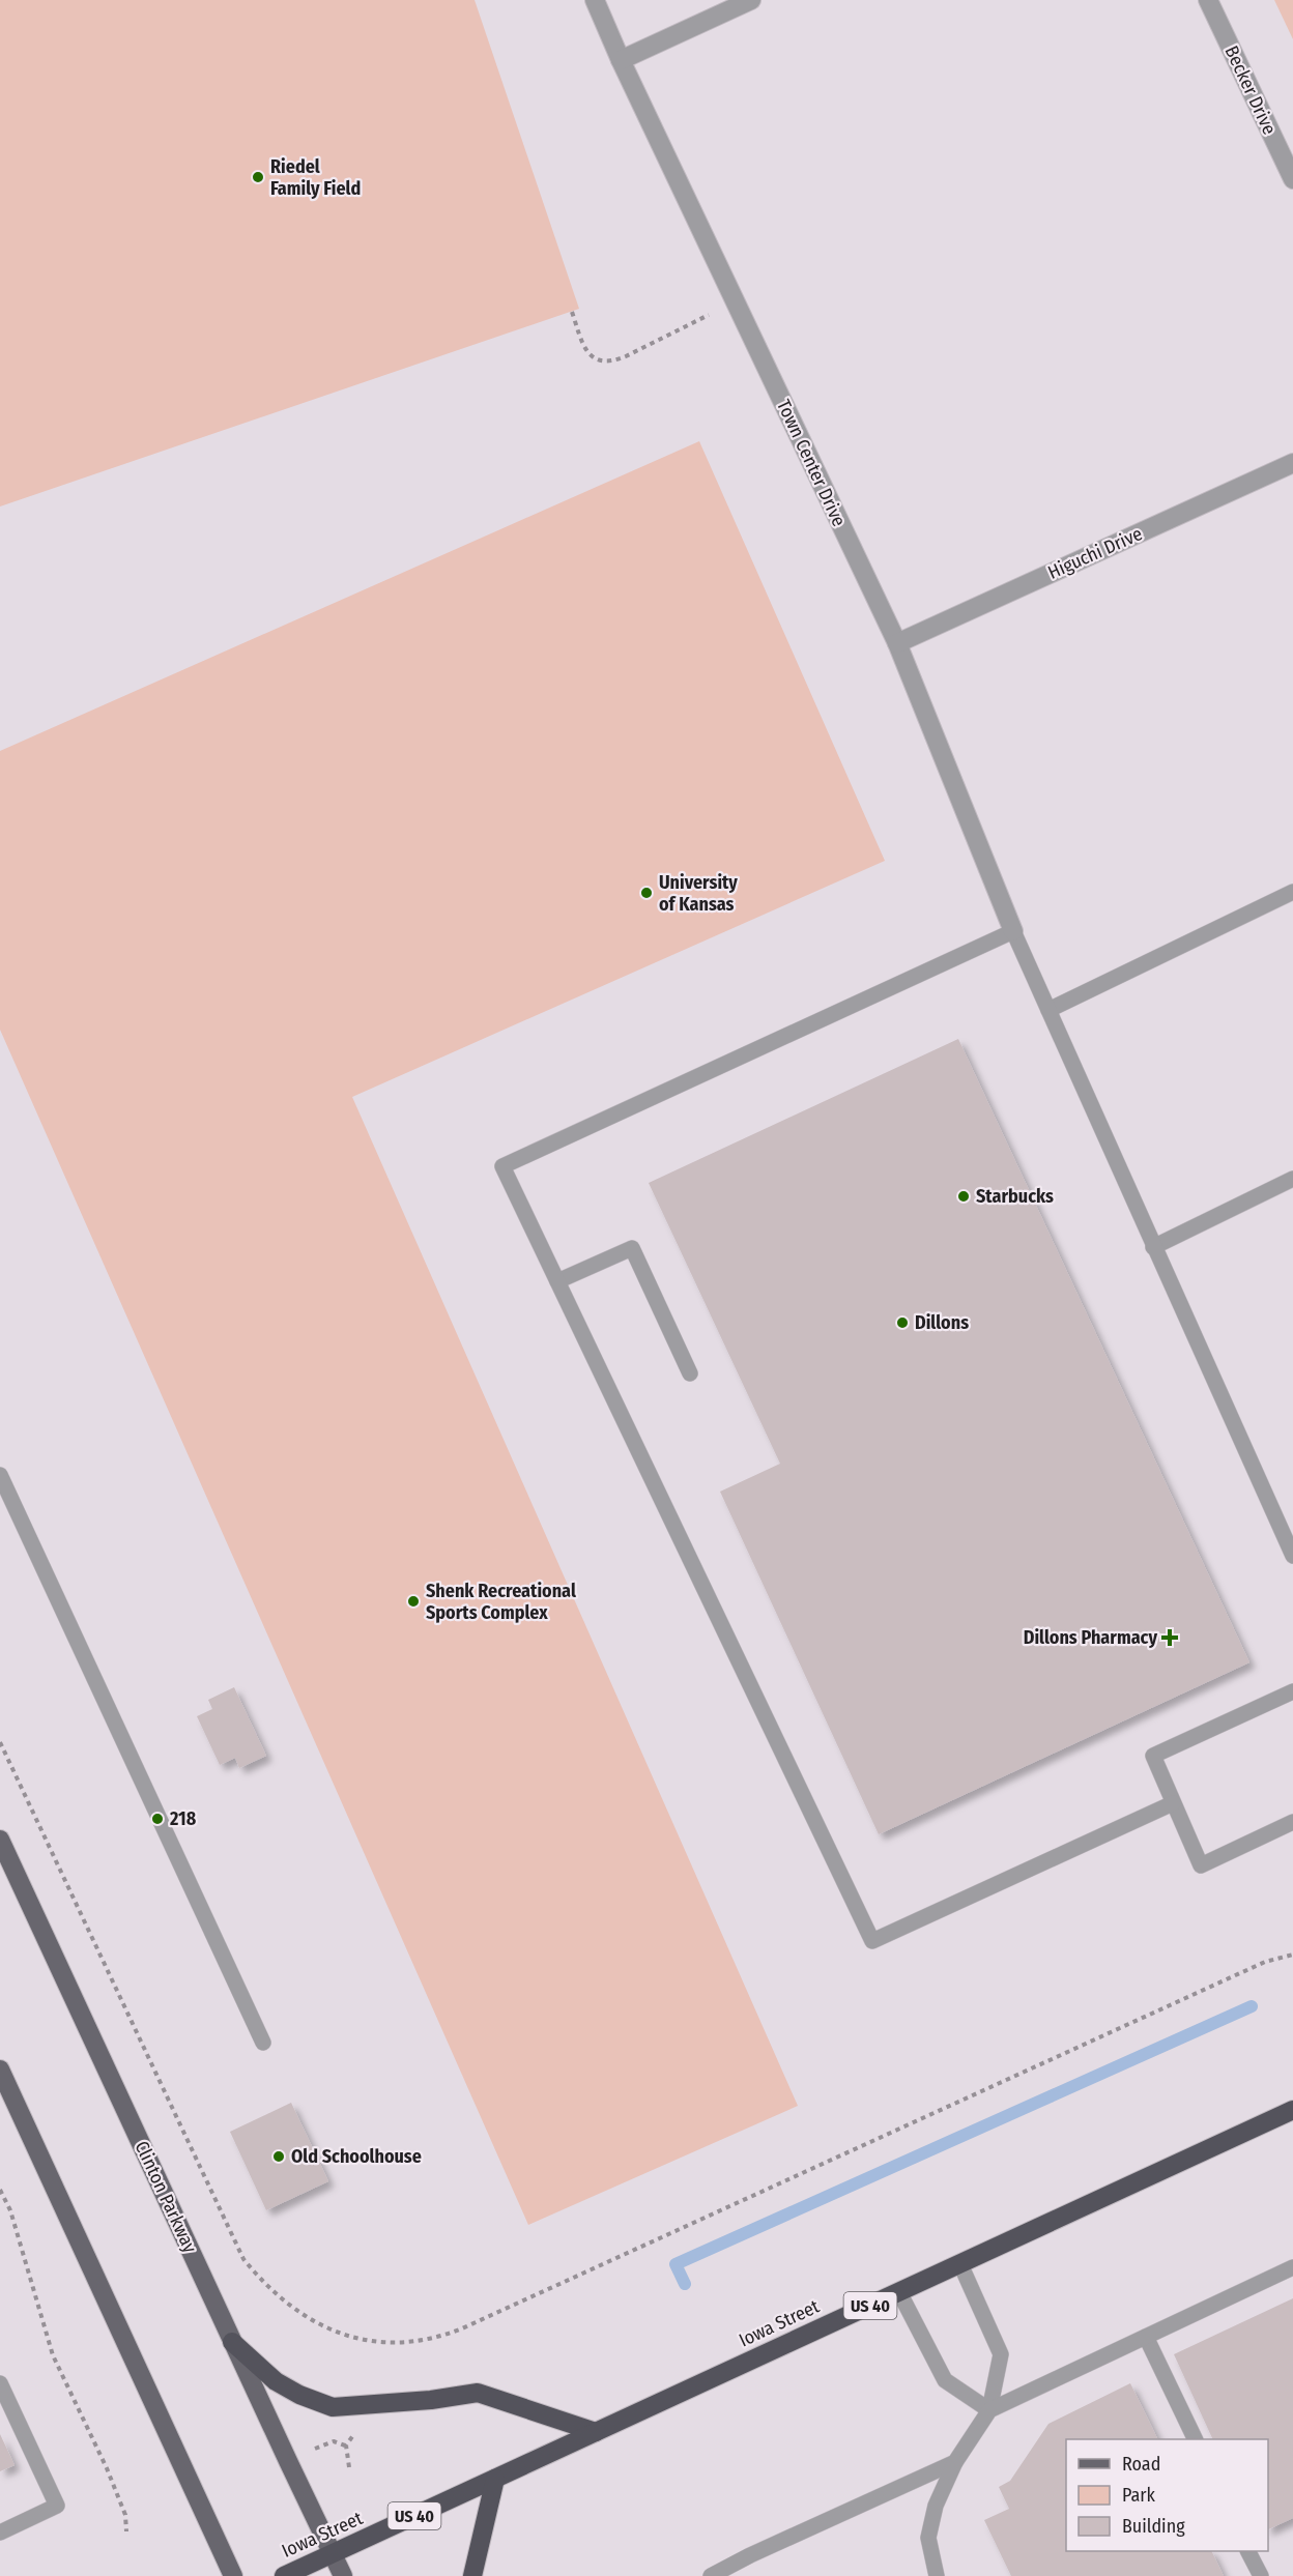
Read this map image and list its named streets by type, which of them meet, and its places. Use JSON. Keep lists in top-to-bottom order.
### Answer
{
  "streets": {
    "highway": ["US 40", "Iowa Street"],
    "main road": ["Clinton Parkway"],
    "street": ["Becker Drive", "Town Center Drive", "Higuchi Drive"]
  },
  "crossings": [
    ["Town Center Drive", "Higuchi Drive"],
    ["Clinton Parkway", "Iowa Street"]
  ],
  "places": {
    "other": [
      "Riedel Family Field",
      "University of Kansas",
      "Starbucks",
      "Dillons",
      "Shenk Recreational Sports Complex",
      "218",
      "Old Schoolhouse"
    ],
    "health": ["Dillons Pharmacy"]
  },
  "legend": ["Road", "Park", "Building"]
}
